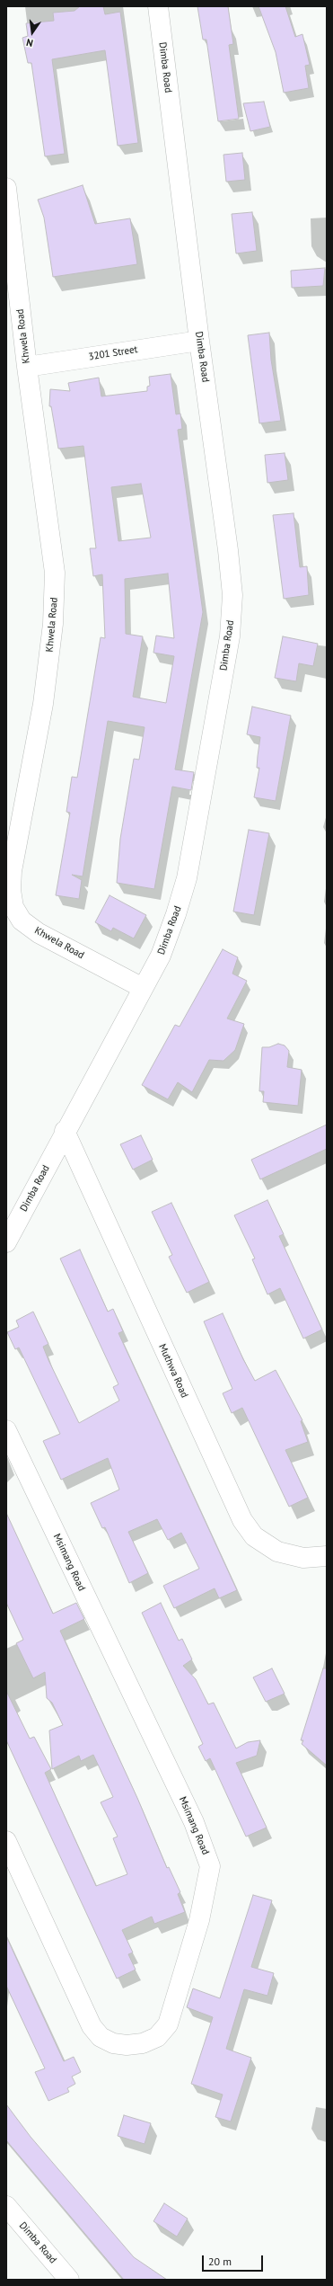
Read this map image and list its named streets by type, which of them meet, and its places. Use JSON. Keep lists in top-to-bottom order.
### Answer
{
  "streets": {
    "street": [
      "Dimba Road",
      "Khwela Road",
      "3201 Street",
      "Muthwa Road",
      "Msimang Road"
    ]
  },
  "crossings": [
    ["Dimba Road", "Khwela Road"],
    ["Dimba Road", "3201 Street"],
    ["Dimba Road", "Muthwa Road"],
    ["Khwela Road", "3201 Street"]
  ],
  "scale_bar": "20 m",
  "north": "bottom"
}
